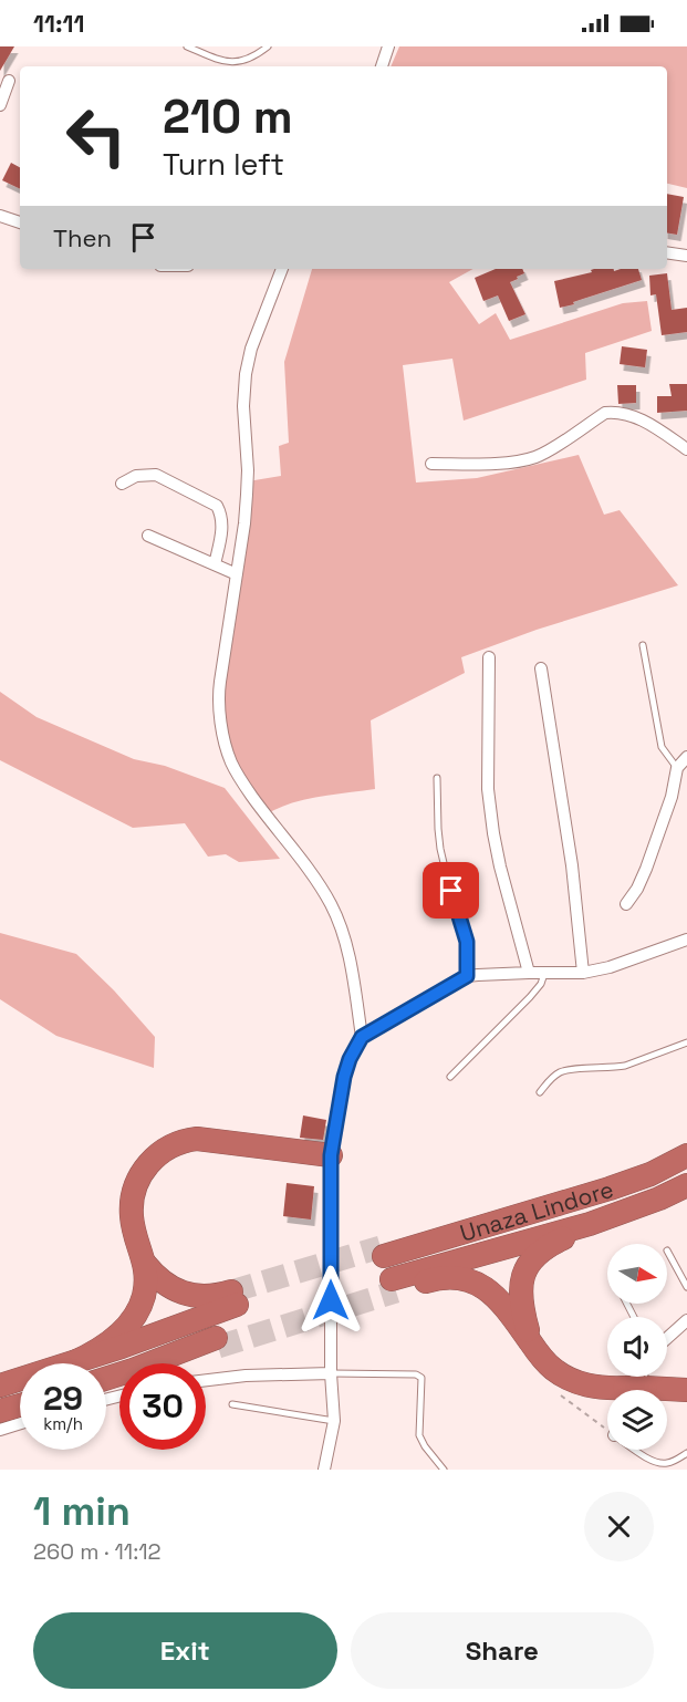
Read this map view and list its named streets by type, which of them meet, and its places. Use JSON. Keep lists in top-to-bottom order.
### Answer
{
  "streets": {
    "highway": ["Unaza Lindore"]
  },
  "north": "right",
  "page": {
    "status": "11:11",
    "turn": ["210 m", "Turn left"],
    "then": "Then",
    "speed": "29 km/h",
    "limit": "30",
    "heading": ["1 min", "260 m · 11:12"],
    "buttons": ["Exit", "Share"]
  }
}
